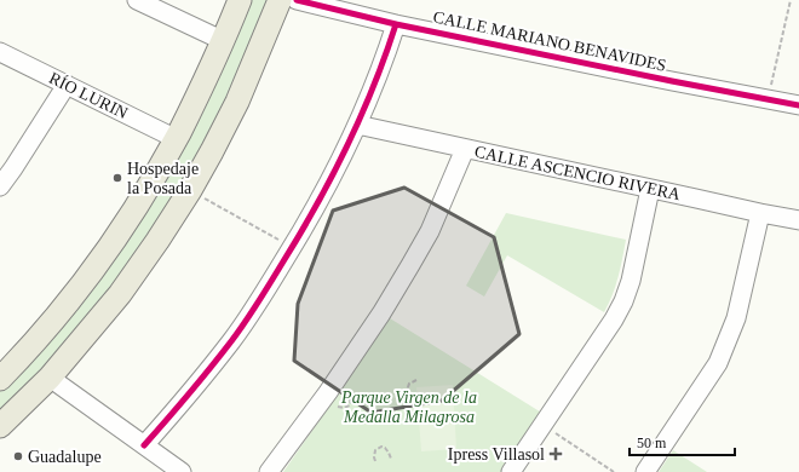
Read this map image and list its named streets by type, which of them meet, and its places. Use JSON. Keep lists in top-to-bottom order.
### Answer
{
  "streets": {
    "street": ["CALLE MARIANO BENAVIDES", "RÍO LURIN", "CALLE ASCENCIO RIVERA"]
  },
  "parks": ["Parque Virgen de la Medalla Milagrosa"],
  "places": {
    "other": ["Hospedaje la Posada", "Guadalupe"],
    "health": ["Ipress Villasol"]
  },
  "scale_bar": "50 m"
}
